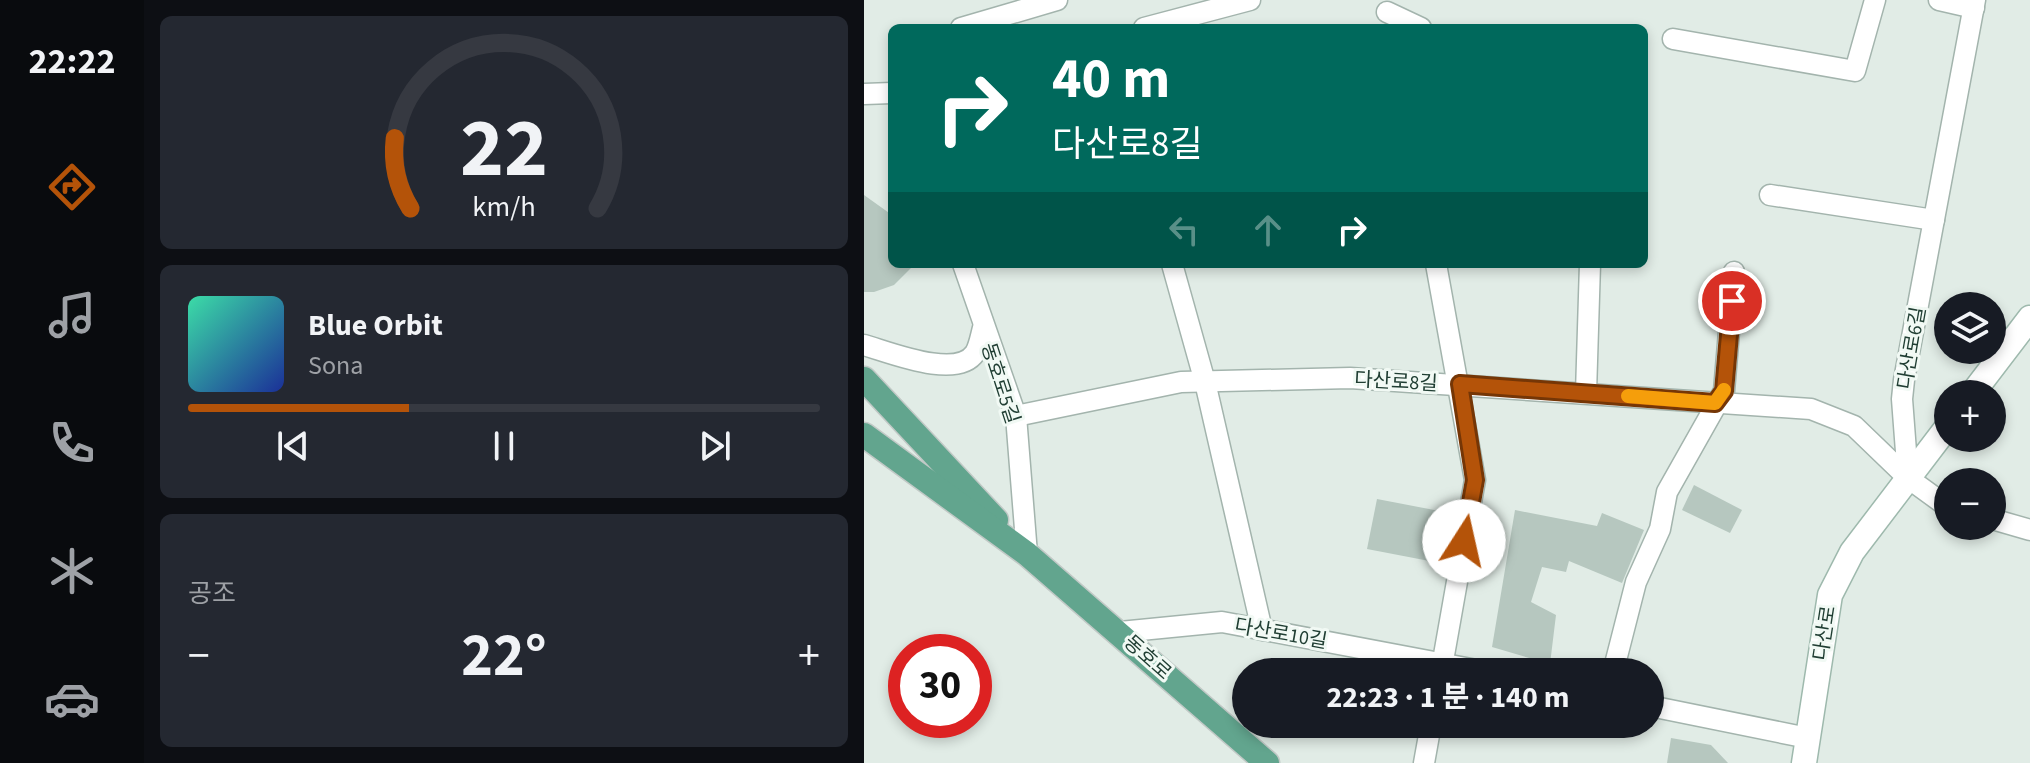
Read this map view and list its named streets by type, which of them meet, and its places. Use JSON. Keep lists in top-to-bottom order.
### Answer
{
  "streets": {
    "main road": ["다산로", "동호로"],
    "street": [
      "다산로6길",
      "다산로8길",
      "동호로5길",
      "다산로10길"
    ]
  },
  "crossings": [
    ["다산로6길", "다산로8길"],
    ["다산로6길", "다산로"],
    ["다산로8길", "동호로5길"],
    ["다산로8길", "다산로"],
    ["동호로5길", "동호로"],
    ["다산로10길", "동호로"]
  ],
  "page": {
    "tabs": "22:22",
    "turn": ["40 m", "다산로8길"],
    "map_buttons": ["+", "−"],
    "song": ["Blue Orbit", "Sona"],
    "tile": "공조",
    "heat": ["−", "22°", "+"],
    "limit": "30",
    "trip": "22:23 · 1 분 · 140 m",
    "gauge": ["22", "km/h"]
  }
}
